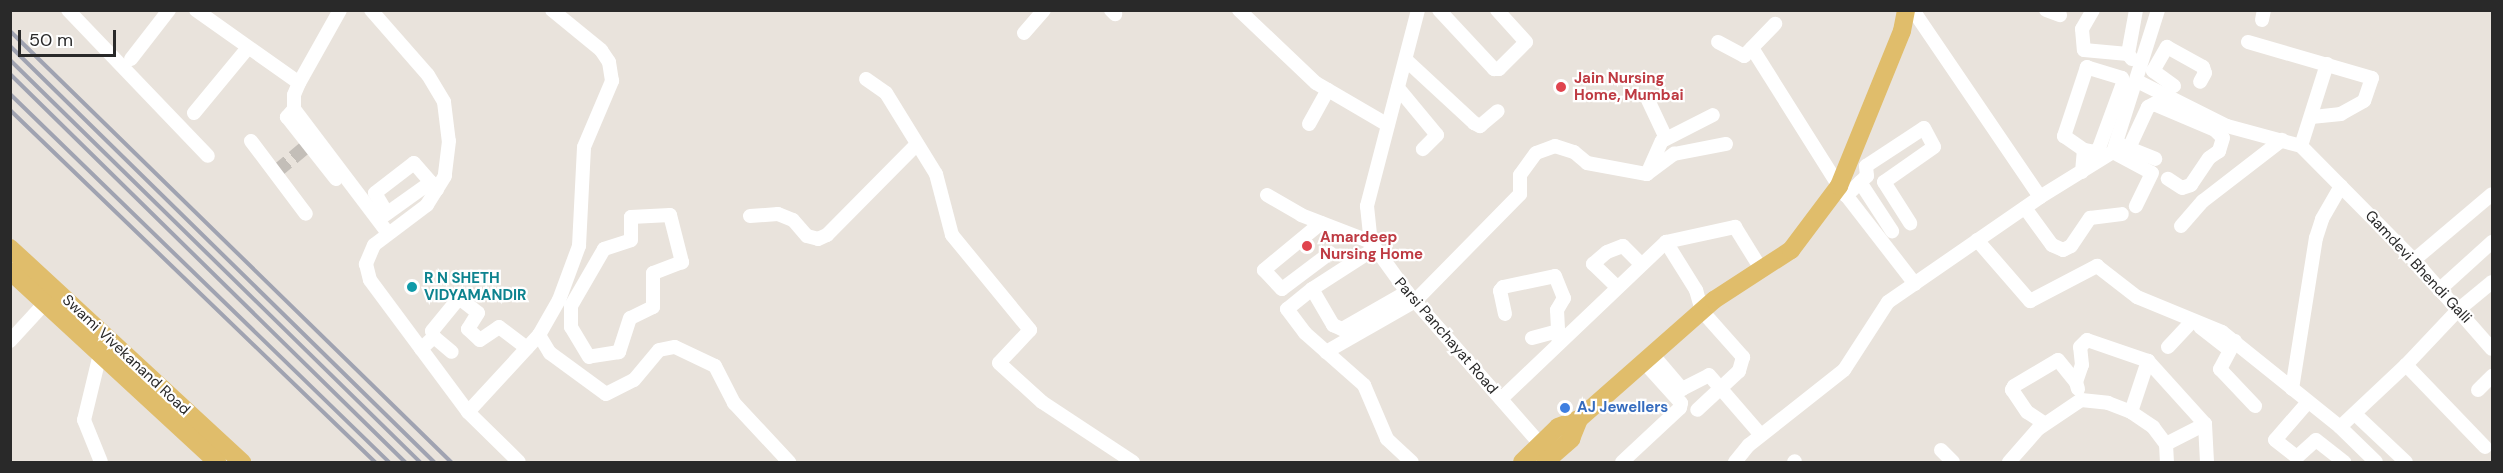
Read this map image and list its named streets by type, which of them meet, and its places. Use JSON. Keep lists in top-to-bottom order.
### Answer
{
  "streets": {
    "main road": ["Swami Vivekanand Road"],
    "street": ["Gamdevi Bhendi Galli", "Parsi Panchayat Road"]
  },
  "places": [
    "Jain Nursing Home, Mumbai",
    "Amardeep Nursing Home",
    "R N SHETH VIDYAMANDIR",
    "AJ Jewellers"
  ],
  "scale_bar": "50 m"
}
